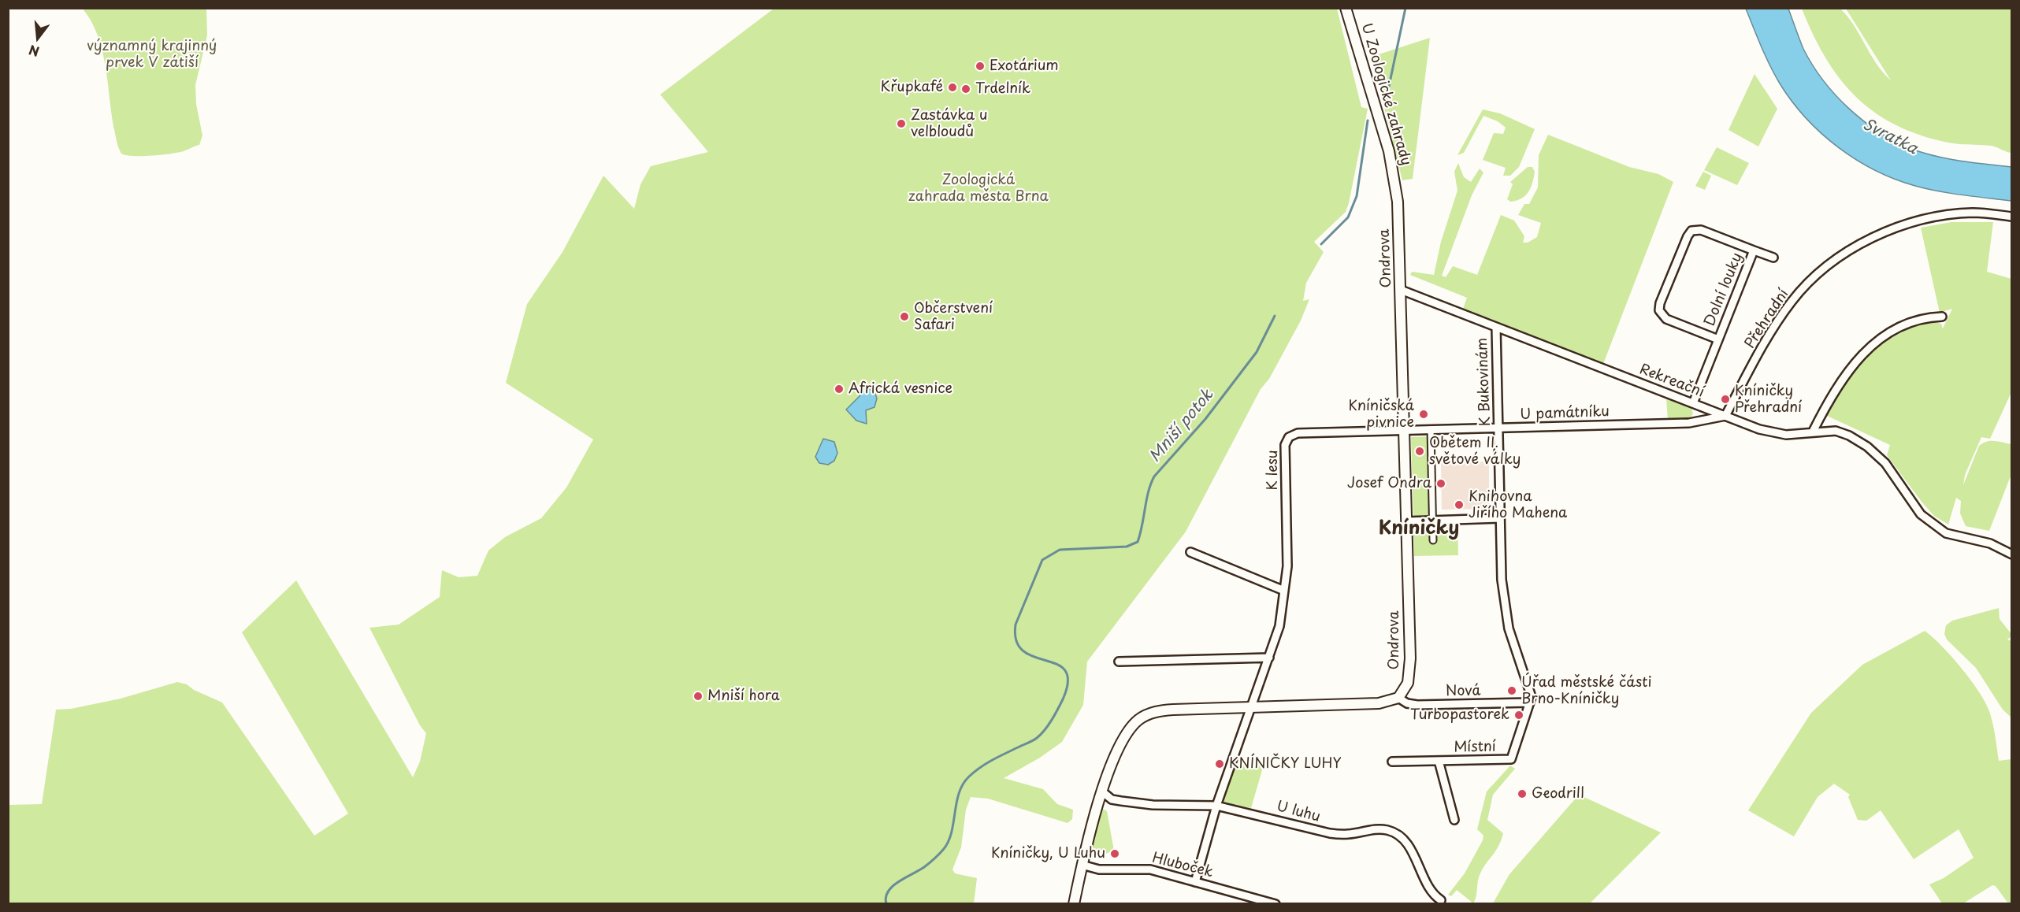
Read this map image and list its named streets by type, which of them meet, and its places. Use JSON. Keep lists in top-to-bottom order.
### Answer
{
  "streets": {
    "street": [
      "U Zoologické zahrady",
      "Ondrova",
      "Dolní louky",
      "Přehradní",
      "Rekreační",
      "K Bukovinám",
      "U památníku",
      "K lesu",
      "Nová",
      "Místní",
      "U luhu",
      "Hluboček"
    ]
  },
  "crossings": [
    ["U Zoologické zahrady", "Ondrova"],
    ["Ondrova", "Rekreační"],
    ["Ondrova", "U památníku"],
    ["Ondrova", "K lesu"],
    ["Ondrova", "Nová"],
    ["Dolní louky", "Rekreační"],
    ["Přehradní", "Rekreační"],
    ["Přehradní", "U památníku"],
    ["Rekreační", "K Bukovinám"],
    ["Rekreační", "U památníku"],
    ["K Bukovinám", "U památníku"],
    ["K Bukovinám", "Nová"],
    ["K Bukovinám", "Místní"],
    ["U památníku", "K lesu"],
    ["K lesu", "U luhu"],
    ["K lesu", "Hluboček"]
  ],
  "districts": ["Kníničky"],
  "water": ["Svratka", "Mniší potok"],
  "parks": ["významný krajinný prvek V zátiší", "Zoologická zahrada města Brna"],
  "places": [
    "Exotárium",
    "Křupkafé",
    "Trdelník",
    "Zastávka u velbloudů",
    "Občerstvení Safari",
    "Africká vesnice",
    "Kníničky Přehradní",
    "Kníničská pivnice",
    "Obětem II. světové války",
    "Josef Ondra",
    "Knihovna Jiřího Mahena",
    "Úřad městské části Brno-Kníničky",
    "Mniší hora",
    "Turbopastorek",
    "KNÍNIČKY LUHY",
    "Geodrill",
    "Kníničky, U Luhu"
  ],
  "north": "bottom"
}
